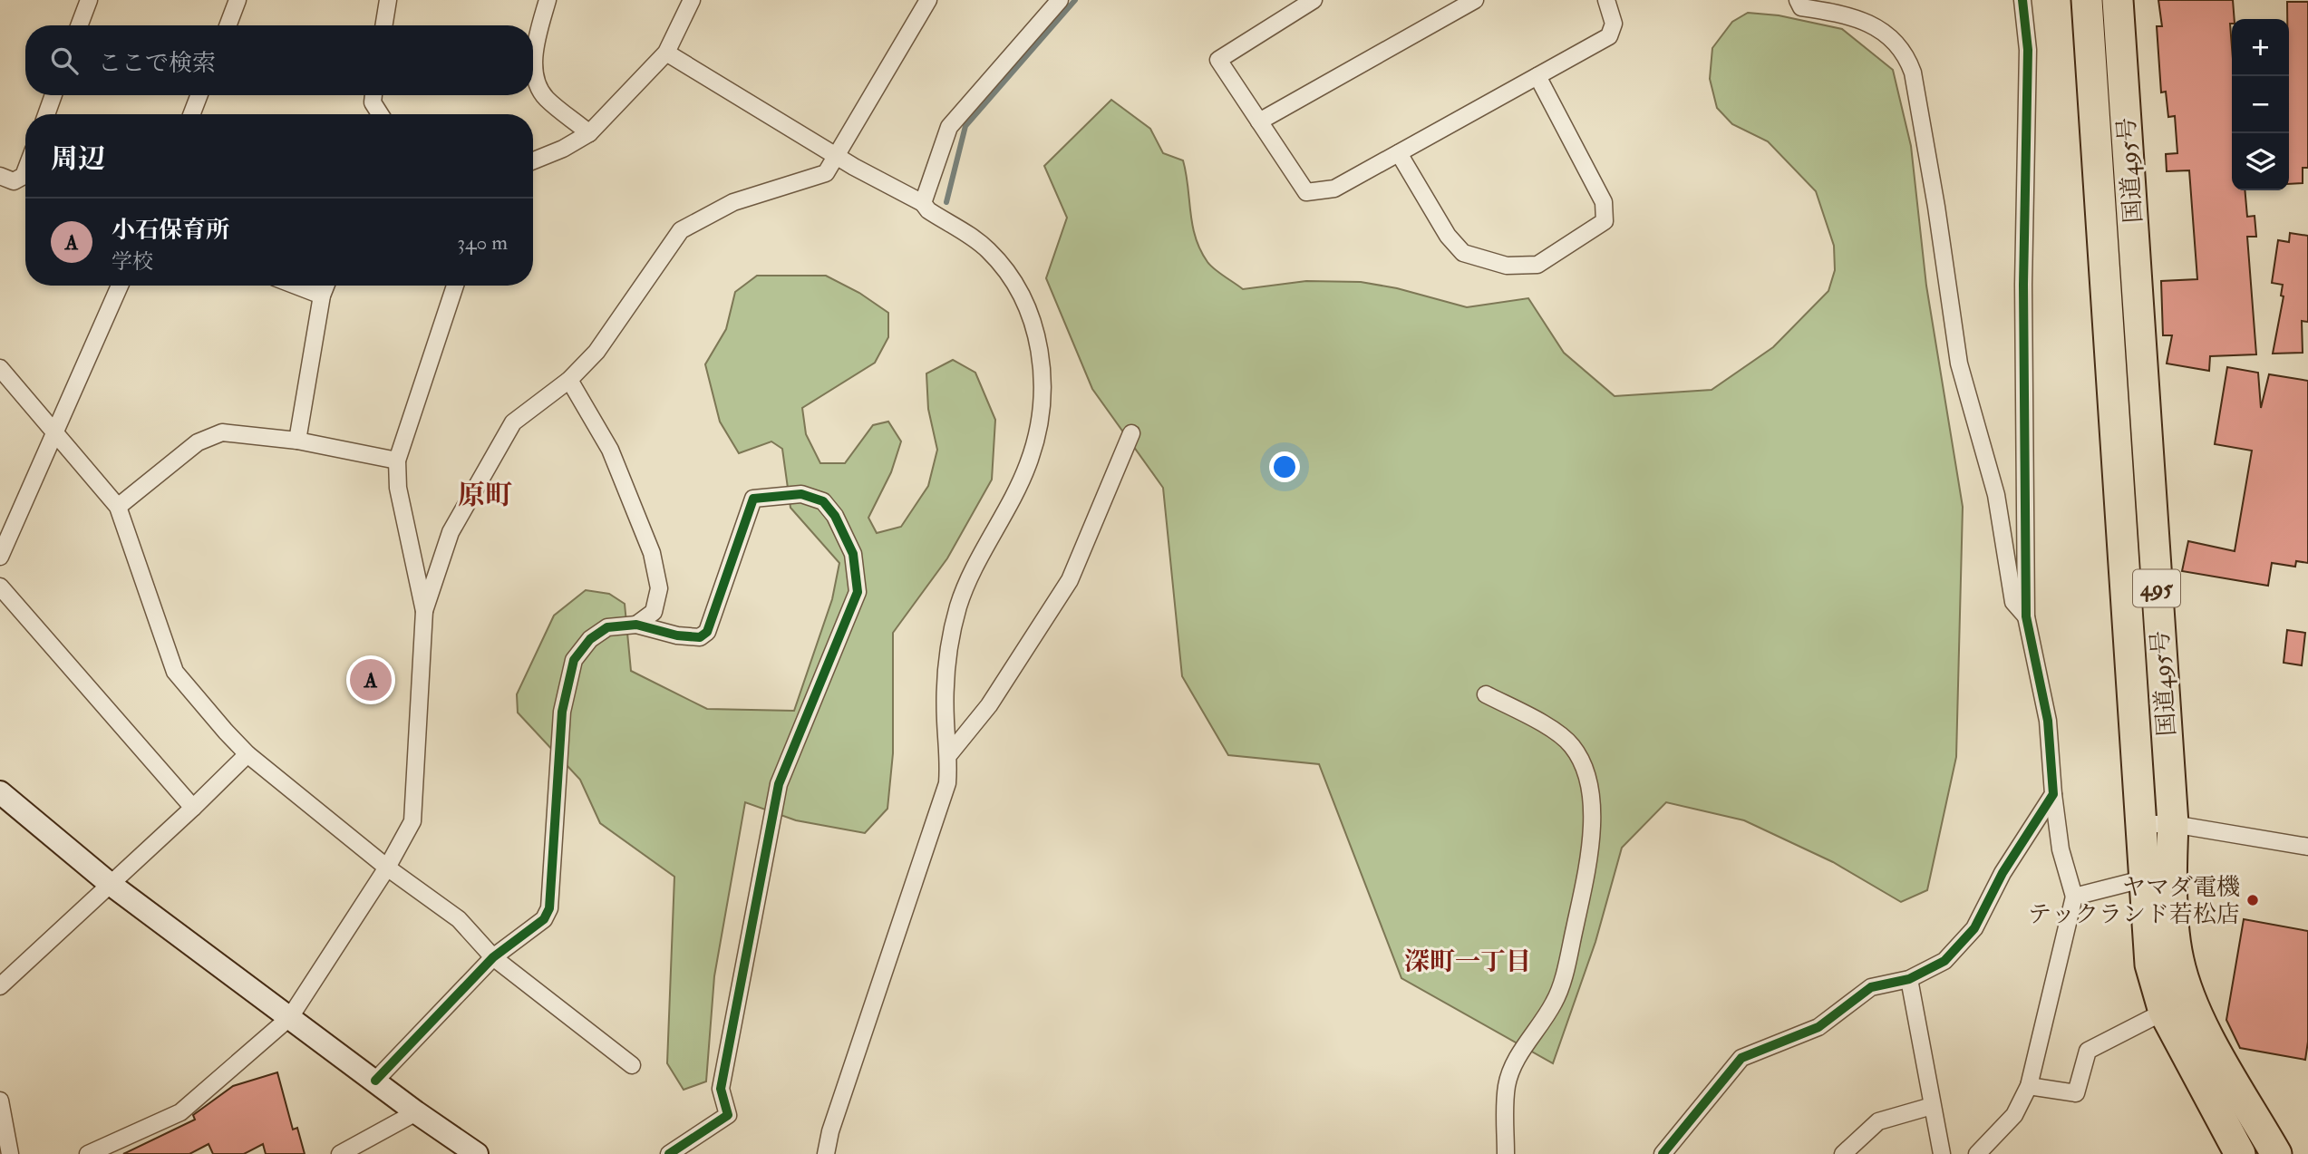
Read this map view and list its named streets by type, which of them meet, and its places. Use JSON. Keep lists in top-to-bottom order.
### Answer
{
  "streets": {
    "highway": ["国道495号", "495"]
  },
  "districts": ["原町", "深町一丁目"],
  "places": ["ヤマダ電機 テックランド若松店"],
  "page": {
    "map_buttons": ["+", "−"],
    "search": "ここで検索",
    "heading": "周辺",
    "list": [
      {
        "mark": "A",
        "name": "小石保育所",
        "note": "学校",
        "value": "340 m"
      }
    ],
    "pins": "A"
  }
}
